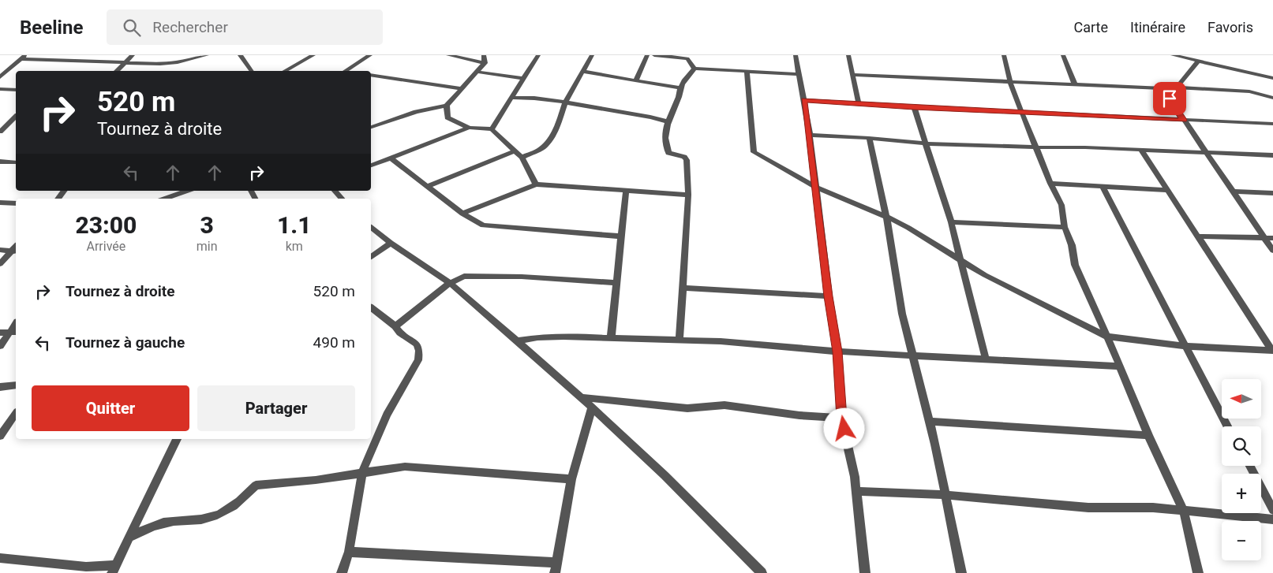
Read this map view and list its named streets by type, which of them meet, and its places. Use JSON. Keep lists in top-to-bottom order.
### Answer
{
  "north": "left",
  "page": {
    "header": "Beeline",
    "search": "Rechercher",
    "nav": ["Carte", "Itinéraire", "Favoris"],
    "turn": ["520 m", "Tournez à droite"],
    "eta": [
      "23:00",
      "Arrivée",
      "3",
      "min",
      "1.1",
      "km"
    ],
    "list": [
      {
        "name": "Tournez à droite",
        "value": "520 m"
      },
      {
        "name": "Tournez à gauche",
        "value": "490 m"
      }
    ],
    "buttons": ["Quitter", "Partager"],
    "map_buttons": ["+", "−"]
  }
}
